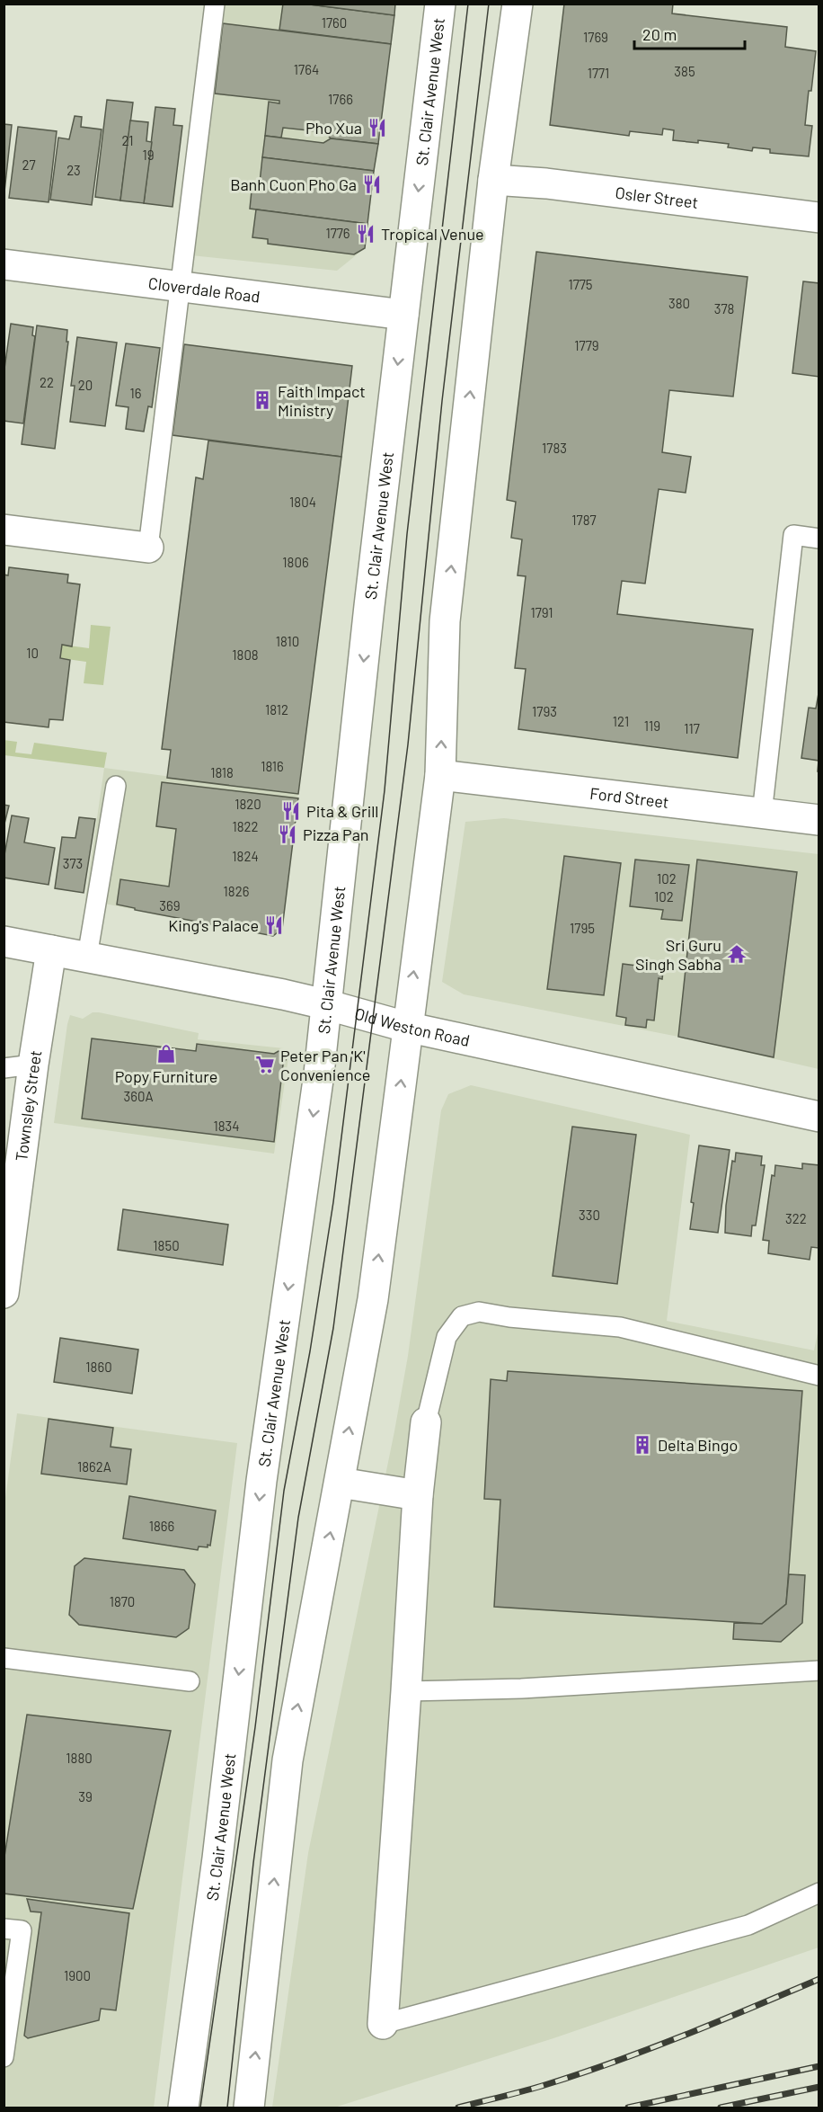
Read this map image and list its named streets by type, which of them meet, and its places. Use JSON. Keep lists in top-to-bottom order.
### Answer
{
  "streets": {
    "main road": [
      "St. Clair Avenue West",
      "Osler Street",
      "Cloverdale Road",
      "Ford Street",
      "Old Weston Road",
      "Townsley Street"
    ]
  },
  "crossings": [
    ["St. Clair Avenue West", "Cloverdale Road"],
    ["St. Clair Avenue West", "Old Weston Road"],
    ["Old Weston Road", "Townsley Street"]
  ],
  "places": {
    "restaurant": [
      "Pho Xua",
      "Banh Cuon Pho Ga",
      "Tropical Venue",
      "Pita & Grill",
      "Pizza Pan",
      "King's Palace"
    ],
    "building": ["Faith Impact Ministry", "Delta Bingo"],
    "temple": ["Sri Guru Singh Sabha"],
    "shop": ["Popy Furniture"],
    "supermarket": ["Peter Pan 'K' Convenience"]
  },
  "house_numbers": [
    "1760",
    "1769",
    "1764",
    "385",
    "1771",
    "1766",
    "21",
    "19",
    "27",
    "23",
    "1776",
    "1775",
    "380",
    "378",
    "1779",
    "22",
    "20",
    "16",
    "1783",
    "1804",
    "1787",
    "1806",
    "1791",
    "1810",
    "10",
    "1808",
    "1812",
    "1793",
    "121",
    "119",
    "117",
    "1816",
    "1818",
    "1820",
    "1822",
    "1824",
    "373",
    "102",
    "1826",
    "102",
    "369",
    "1795",
    "360A",
    "1834",
    "330",
    "322",
    "1850",
    "1860",
    "1862A",
    "1866",
    "1870",
    "1880",
    "39",
    "1900"
  ],
  "scale_bar": "20 m"
}
